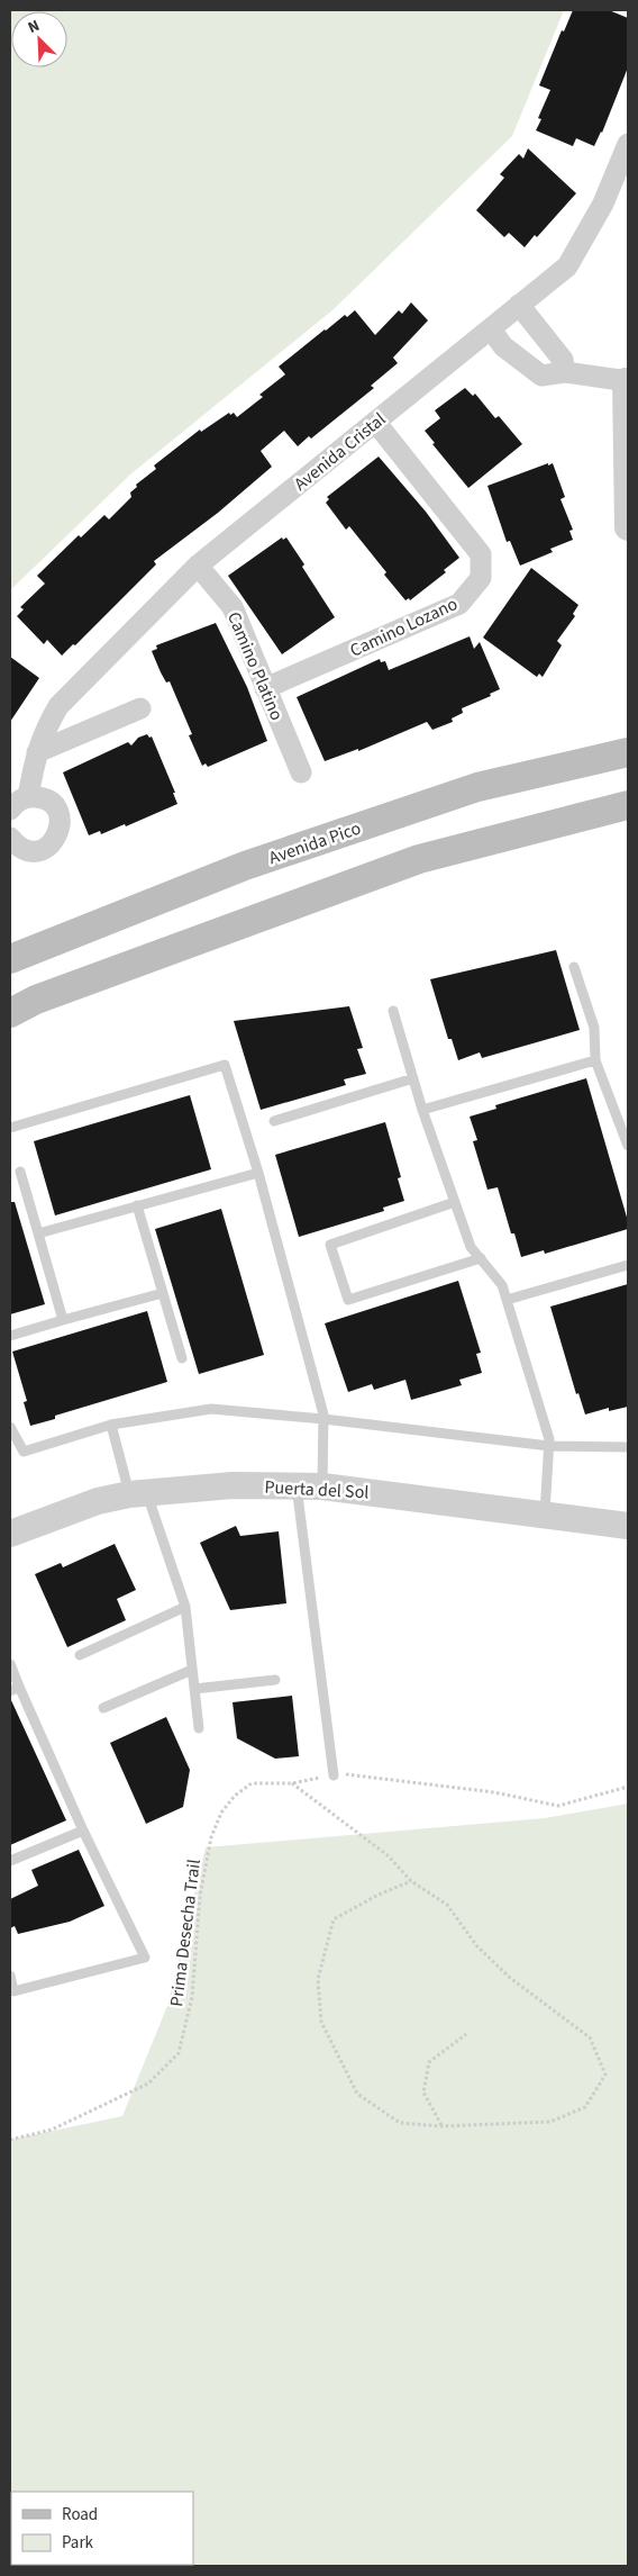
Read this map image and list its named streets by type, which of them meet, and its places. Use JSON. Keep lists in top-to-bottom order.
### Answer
{
  "streets": {
    "main road": ["Avenida Pico"],
    "street": [
      "Avenida Cristal",
      "Camino Lozano",
      "Camino Platino",
      "Puerta del Sol"
    ],
    "path": ["Prima Desecha Trail"]
  },
  "crossings": [
    ["Avenida Cristal", "Camino Lozano"],
    ["Avenida Cristal", "Camino Platino"],
    ["Camino Lozano", "Camino Platino"]
  ],
  "legend": ["Road", "Park"],
  "north": "top left"
}
